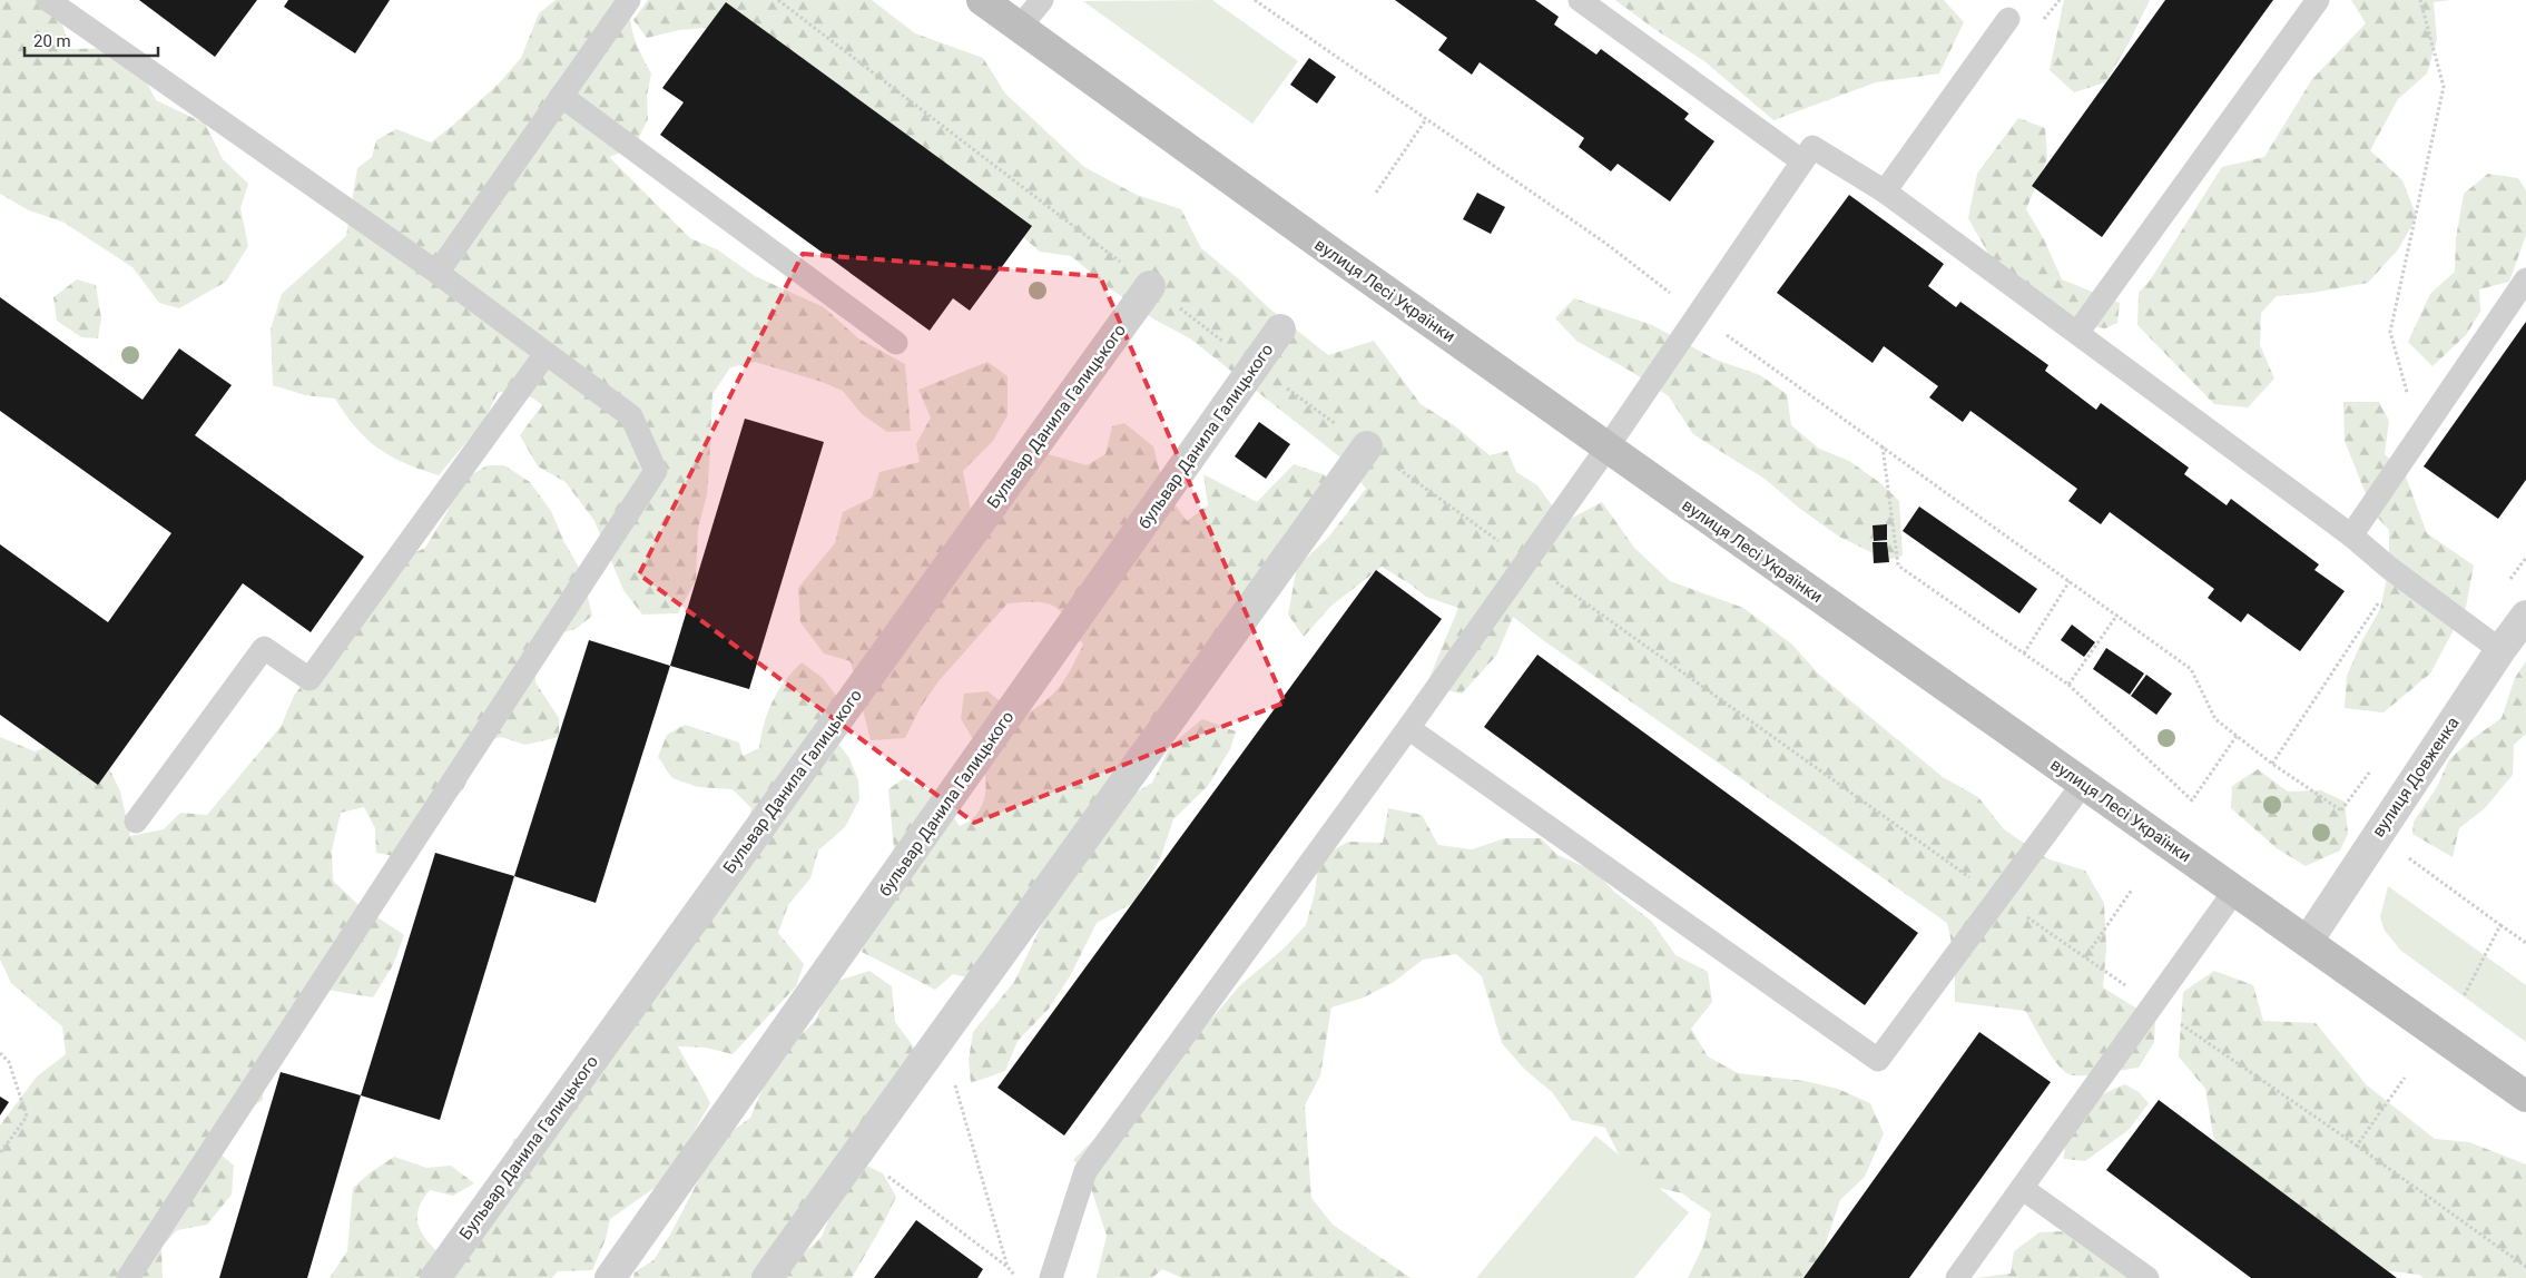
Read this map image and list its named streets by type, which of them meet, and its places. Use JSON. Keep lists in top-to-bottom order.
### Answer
{
  "streets": {
    "main road": ["вулиця Лесі Українки"],
    "street": ["Бульвар Данила Галицького", "бульвар Данила Галицького", "вулиця Довженка"]
  },
  "crossings": [
    ["вулиця Лесі Українки", "вулиця Довженка"]
  ],
  "scale_bar": "20 m"
}
